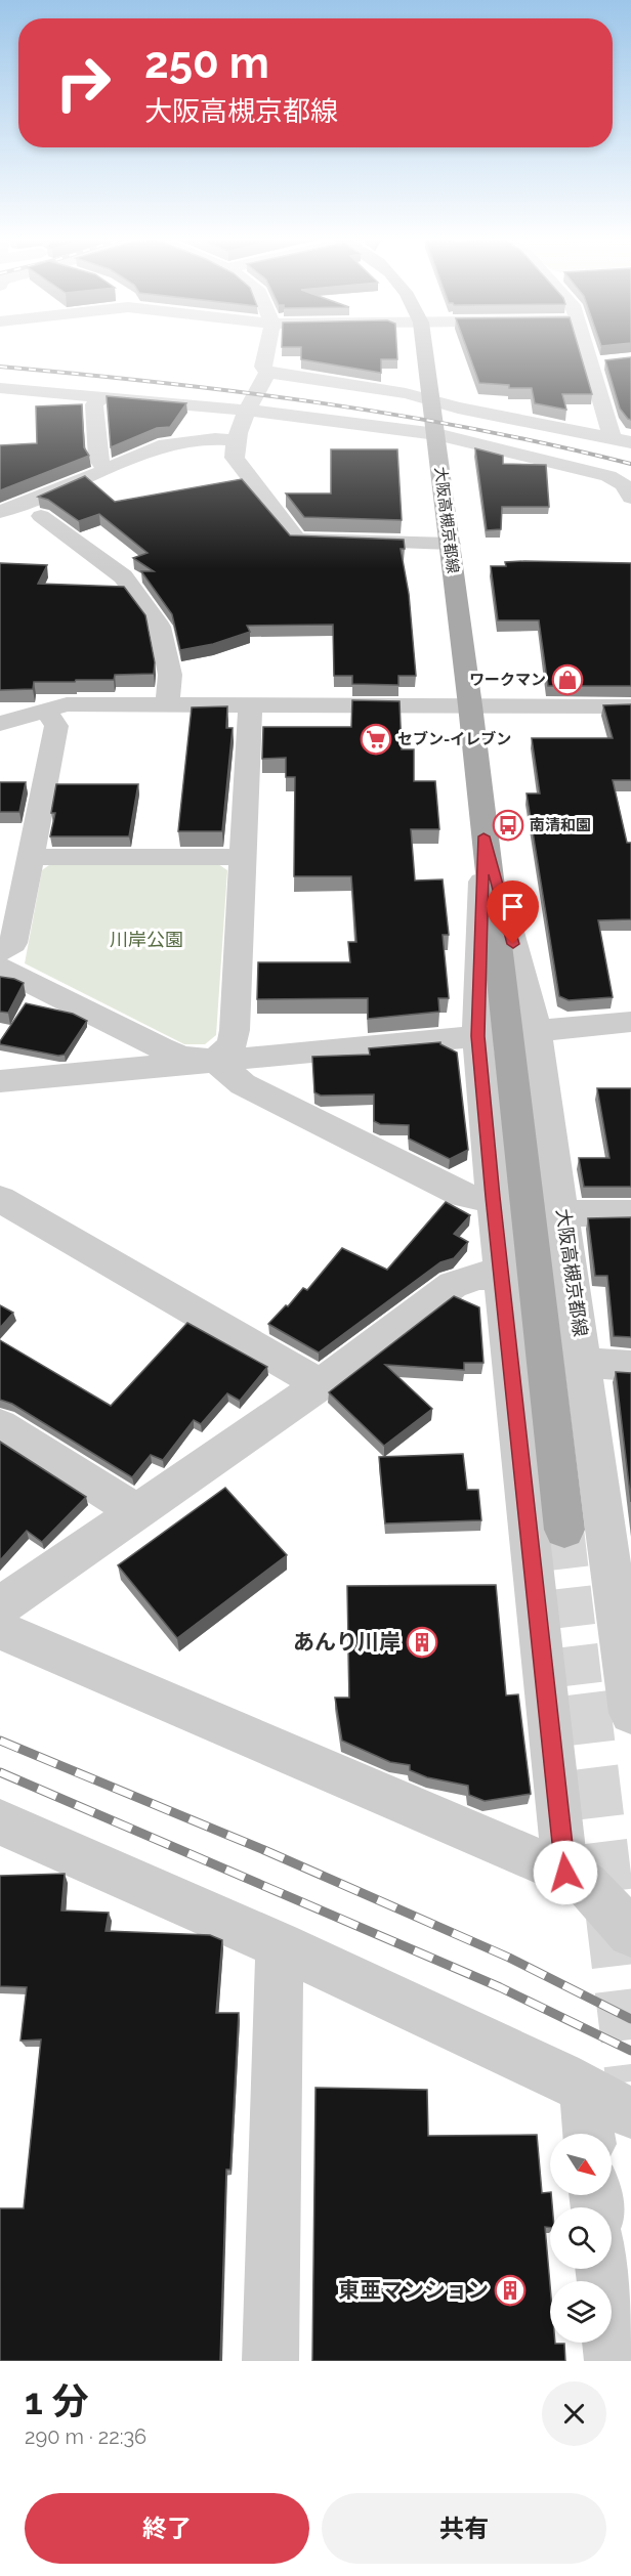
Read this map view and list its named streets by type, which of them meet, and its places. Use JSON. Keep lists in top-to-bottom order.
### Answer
{
  "streets": {
    "main road": ["大阪高槻京都線"]
  },
  "parks": ["川岸公園"],
  "places": {
    "shop": ["ワークマン"],
    "supermarket": ["セブン-イレブン"],
    "bus stop": ["南清和園"],
    "building": ["あんり川岸", "東亜マンション"]
  },
  "north": "bottom right",
  "page": {
    "turn": ["250 m", "大阪高槻京都線"],
    "heading": ["1 分", "290 m · 22:36"],
    "buttons": ["終了", "共有"]
  }
}
